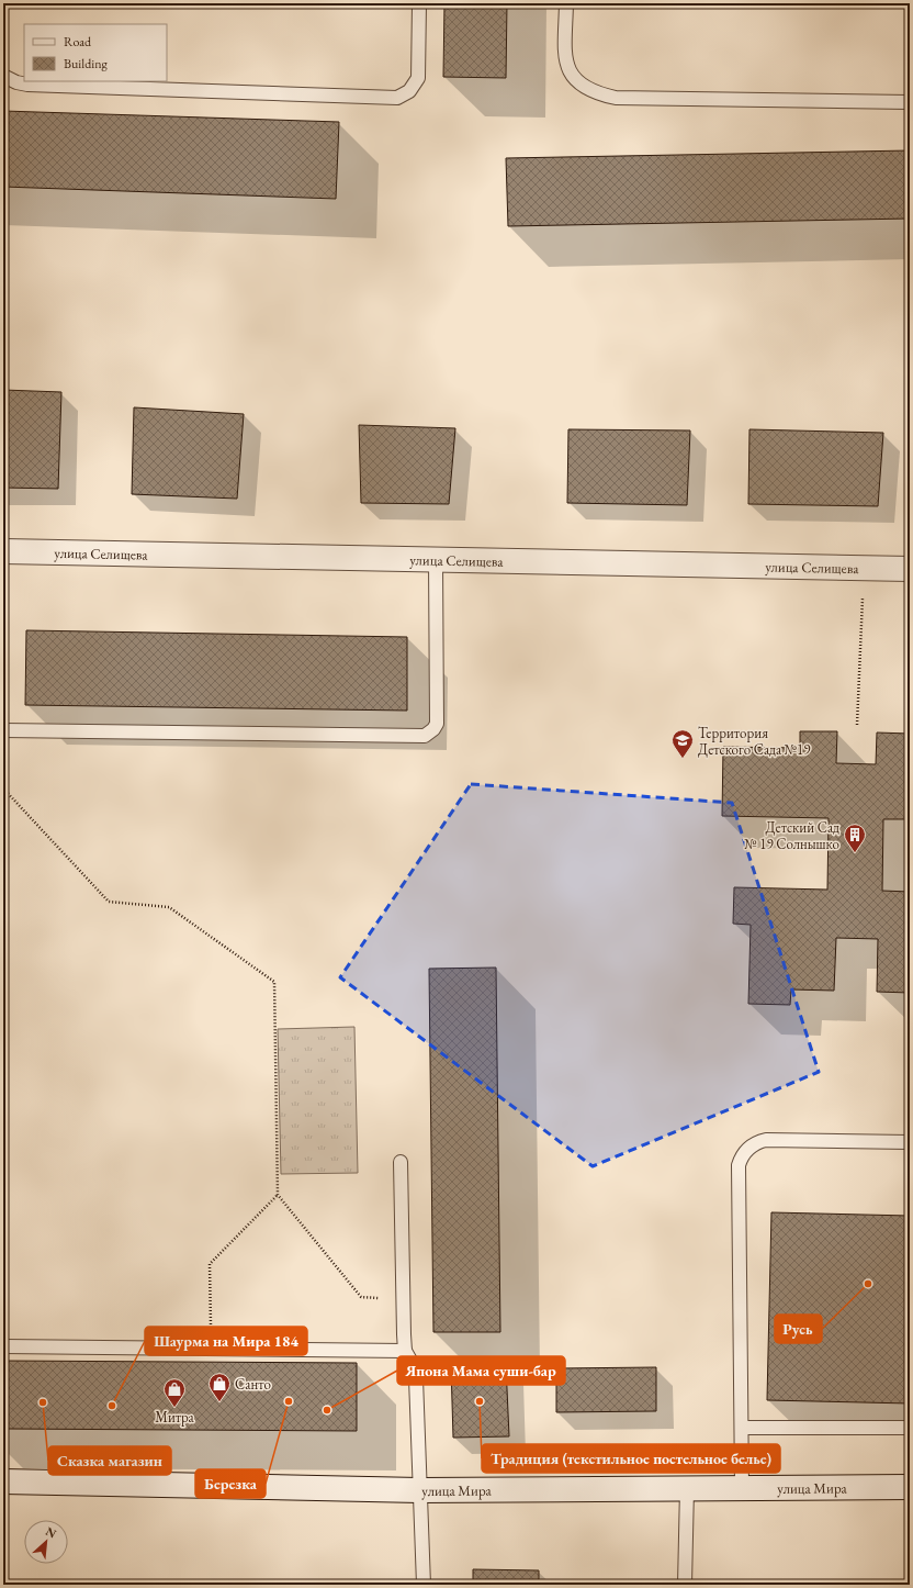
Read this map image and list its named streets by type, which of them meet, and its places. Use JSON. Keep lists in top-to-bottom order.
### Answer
{
  "streets": {
    "street": ["улица Селищева", "улица Мира"]
  },
  "places": {
    "school or university": ["Территория Детского Сада №19"],
    "building": ["Детский Сад № 19 Солнышко"],
    "other": [
      "Русь",
      "Березка",
      "Традиция (текстильное постельное белье)",
      "Сказка магазин",
      "Шаурма на Мира 184",
      "Япона Мама суши-бар"
    ],
    "shop": ["Санто", "Митра"]
  },
  "legend": ["Road", "Building"],
  "north": "top right"
}
